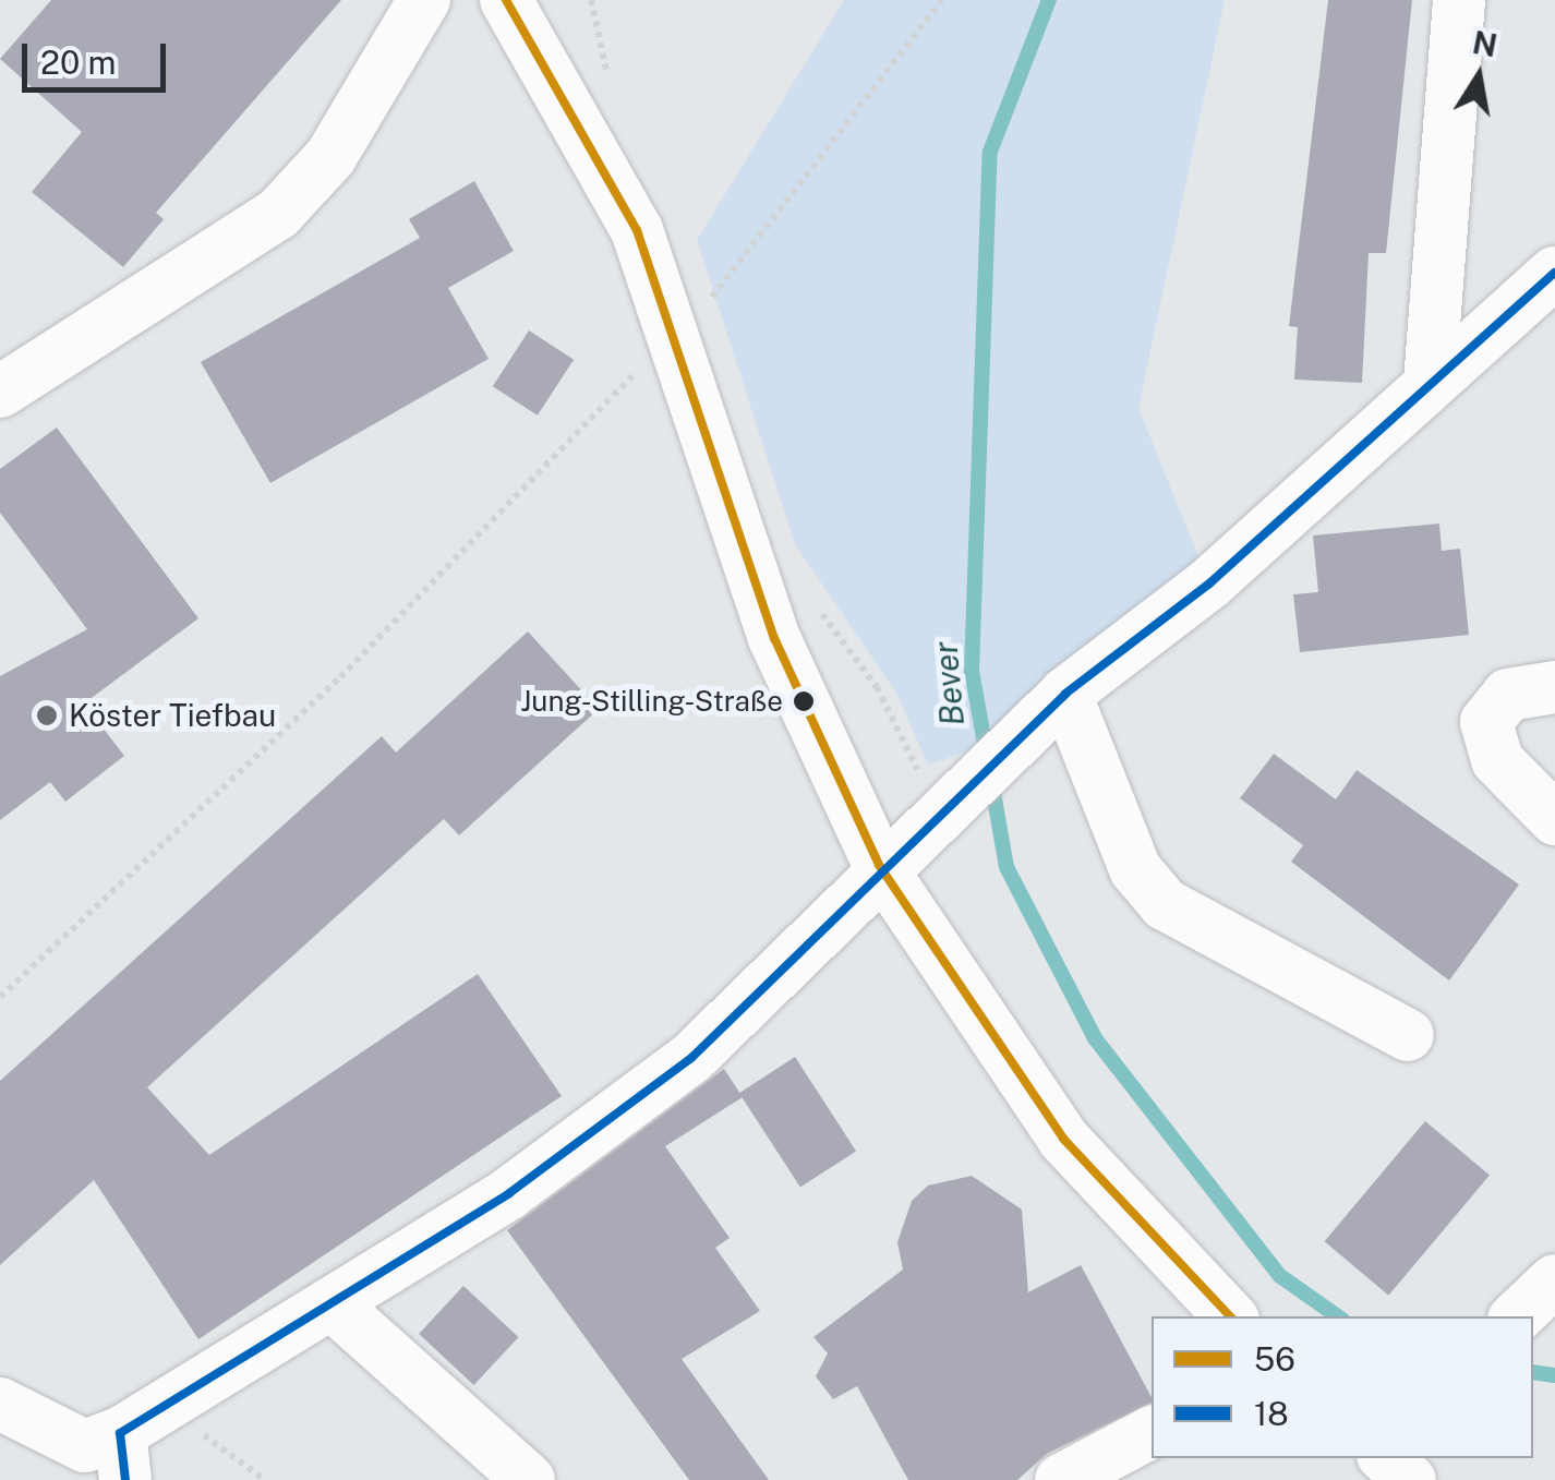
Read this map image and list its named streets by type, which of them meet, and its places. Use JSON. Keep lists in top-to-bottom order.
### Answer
{
  "water": ["Bever"],
  "places": ["Jung-Stilling-Straße", "Köster Tiefbau"],
  "lines": ["transit line 56", "transit line 18"],
  "legend": ["56", "18"],
  "scale_bar": "20 m",
  "north": "top"
}
